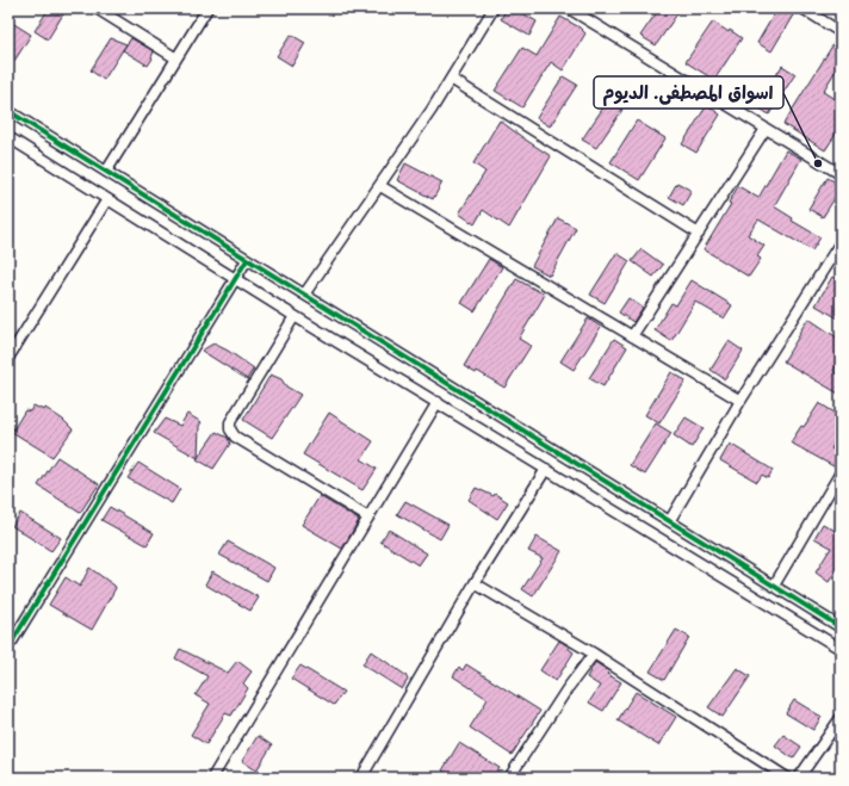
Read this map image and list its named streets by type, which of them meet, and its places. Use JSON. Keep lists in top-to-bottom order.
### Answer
{
  "places": ["اسواق المصطفى. الديوم"]
}
